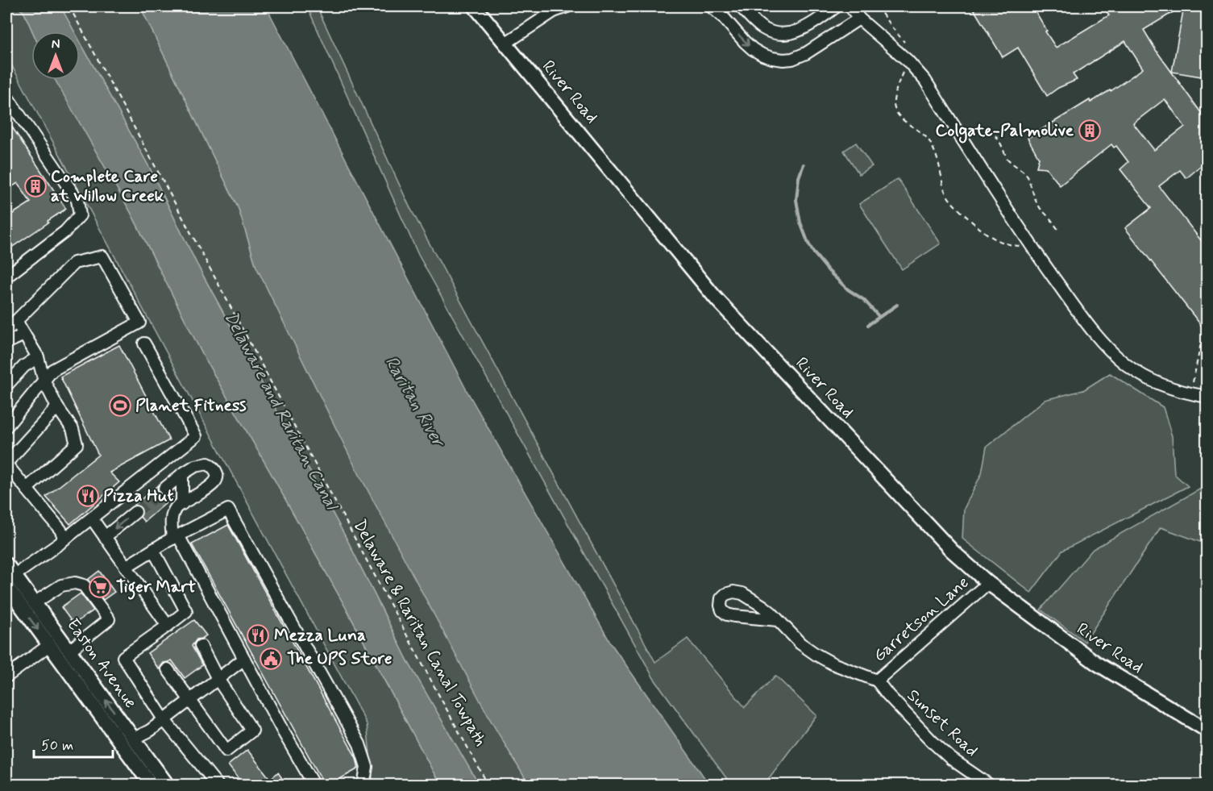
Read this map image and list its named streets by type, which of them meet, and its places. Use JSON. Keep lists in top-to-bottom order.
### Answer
{
  "streets": {
    "main road": ["River Road", "Easton Avenue"],
    "street": ["Garretson Lane", "Sunset Road"],
    "path": ["Delaware & Raritan Canal Towpath"]
  },
  "crossings": [
    ["River Road", "Garretson Lane"],
    ["Garretson Lane", "Sunset Road"]
  ],
  "water": ["Raritan River", "Delaware and Raritan Canal"],
  "places": {
    "building": ["Colgate-Palmolive", "Complete Care at Willow Creek"],
    "sports": ["Planet Fitness"],
    "restaurant": ["Pizza Hut", "Mezza Luna"],
    "supermarket": ["Tiger Mart"],
    "public building": ["The UPS Store"]
  },
  "scale_bar": "50 m",
  "north": "top"
}
